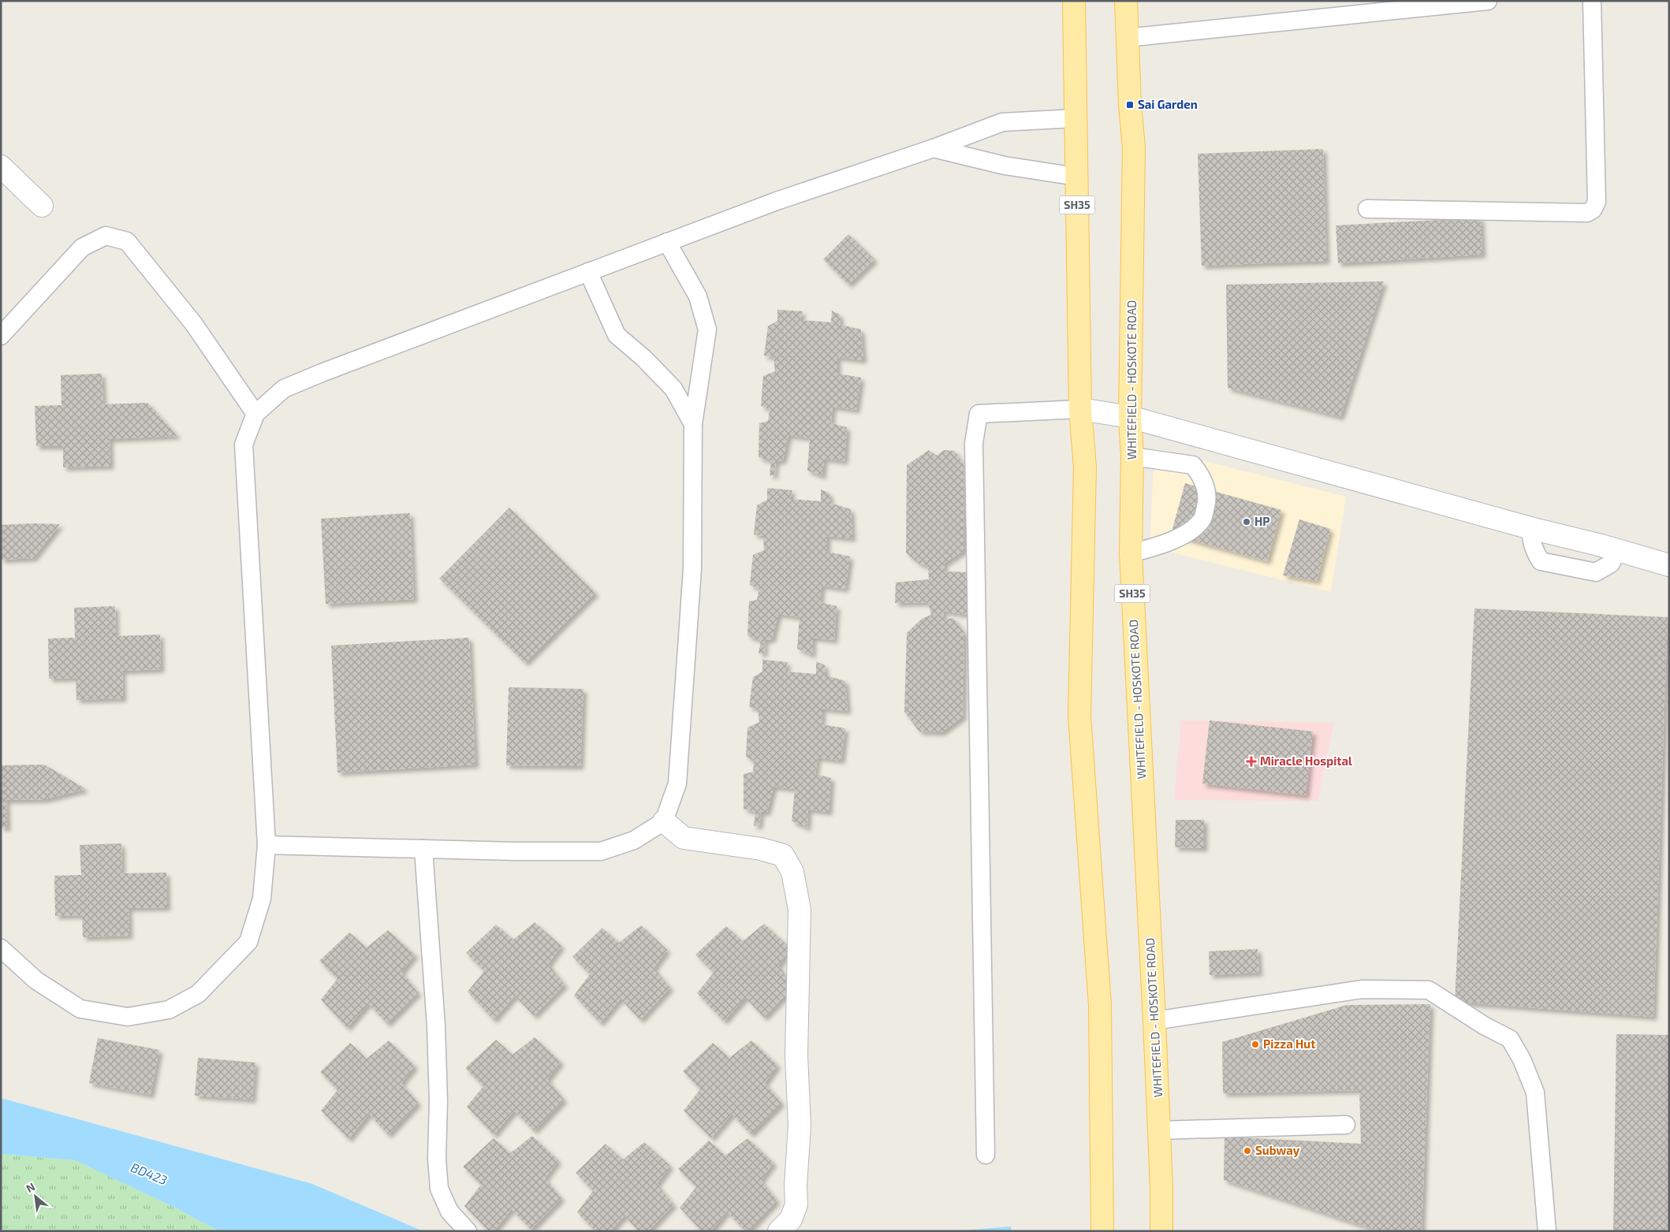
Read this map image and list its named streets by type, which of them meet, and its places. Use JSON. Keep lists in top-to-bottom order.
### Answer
{
  "streets": {
    "main road": ["SH35", "WHITEFIELD - HOSKOTE ROAD"]
  },
  "water": ["BD423"],
  "places": {
    "transit": ["Sai Garden"],
    "other": ["HP", "Pizza Hut", "Subway"],
    "health": ["Miracle Hospital"]
  },
  "north": "top left"
}
